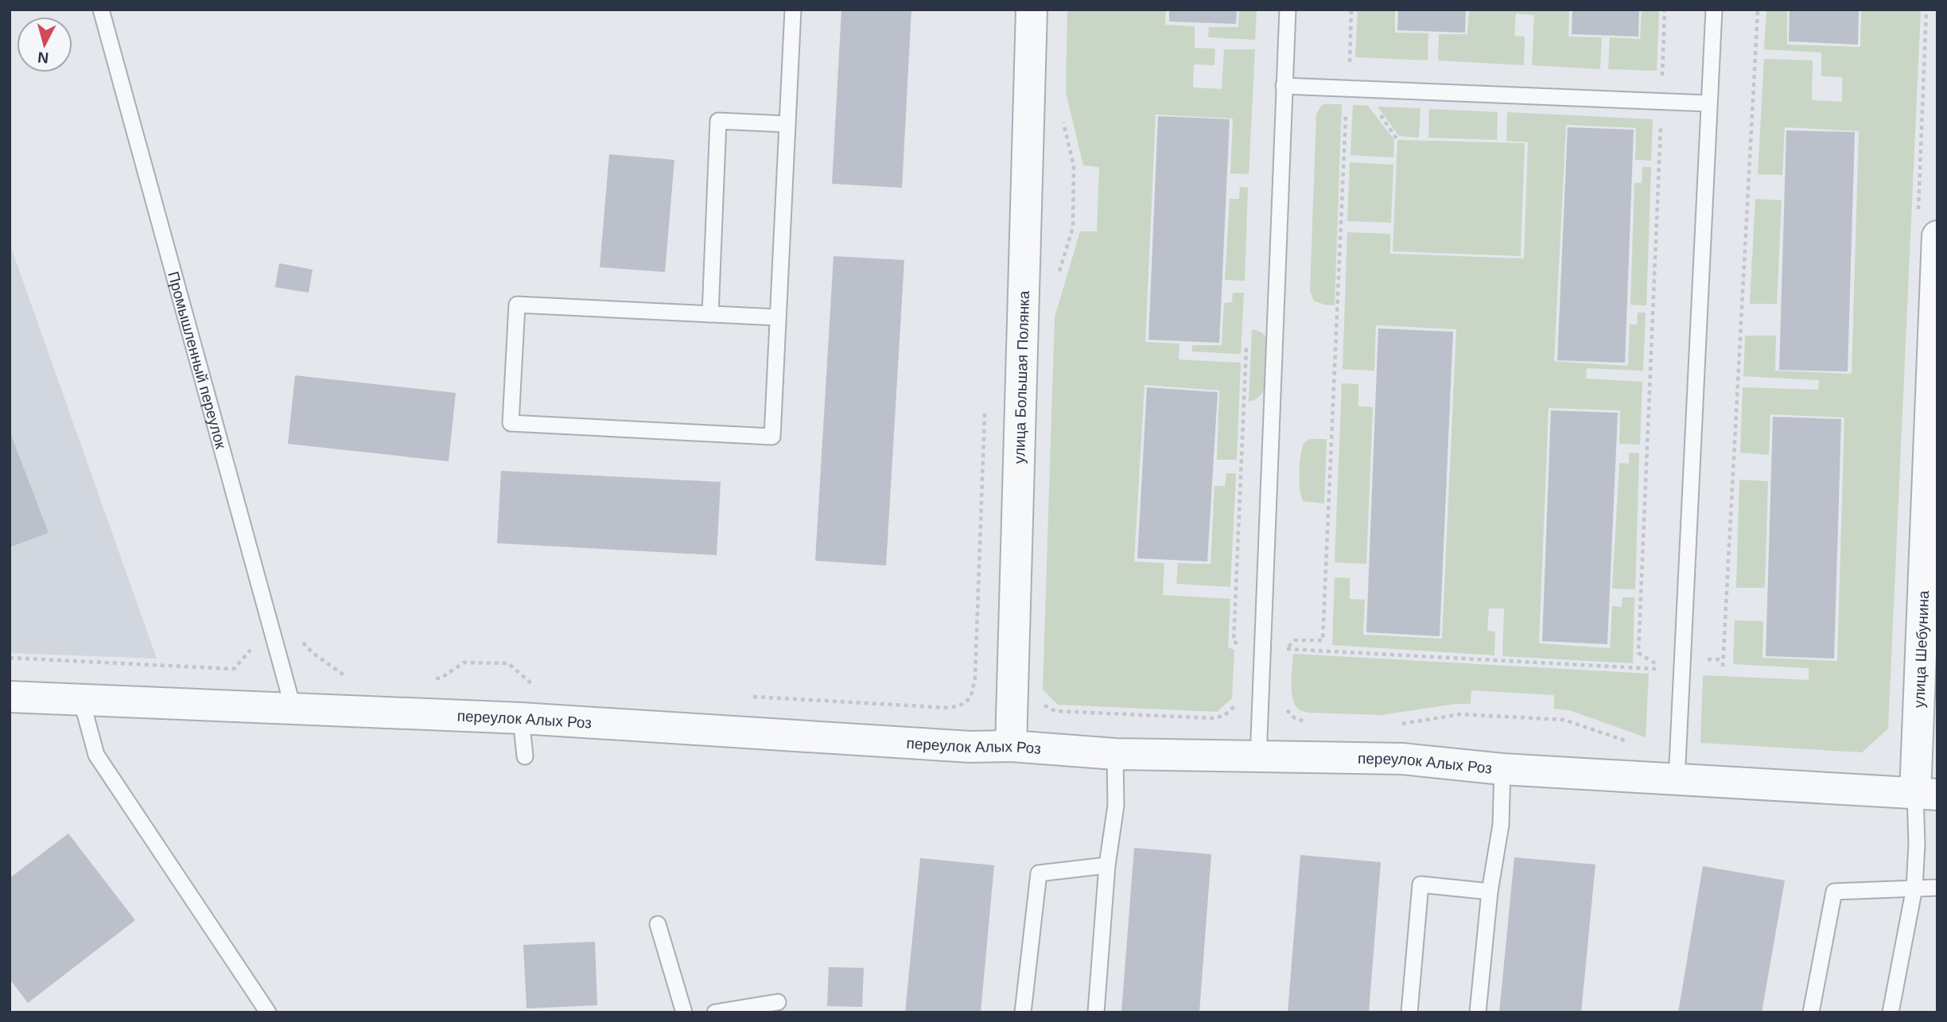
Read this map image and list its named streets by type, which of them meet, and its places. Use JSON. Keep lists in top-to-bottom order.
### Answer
{
  "streets": {
    "street": ["улица Большая Полянка", "улица Шебунина", "переулок Алых Роз"],
    "lane": ["Промышленный переулок"]
  },
  "crossings": [
    ["Промышленный переулок", "переулок Алых Роз"],
    ["улица Большая Полянка", "переулок Алых Роз"],
    ["улица Шебунина", "переулок Алых Роз"]
  ],
  "north": "bottom"
}
